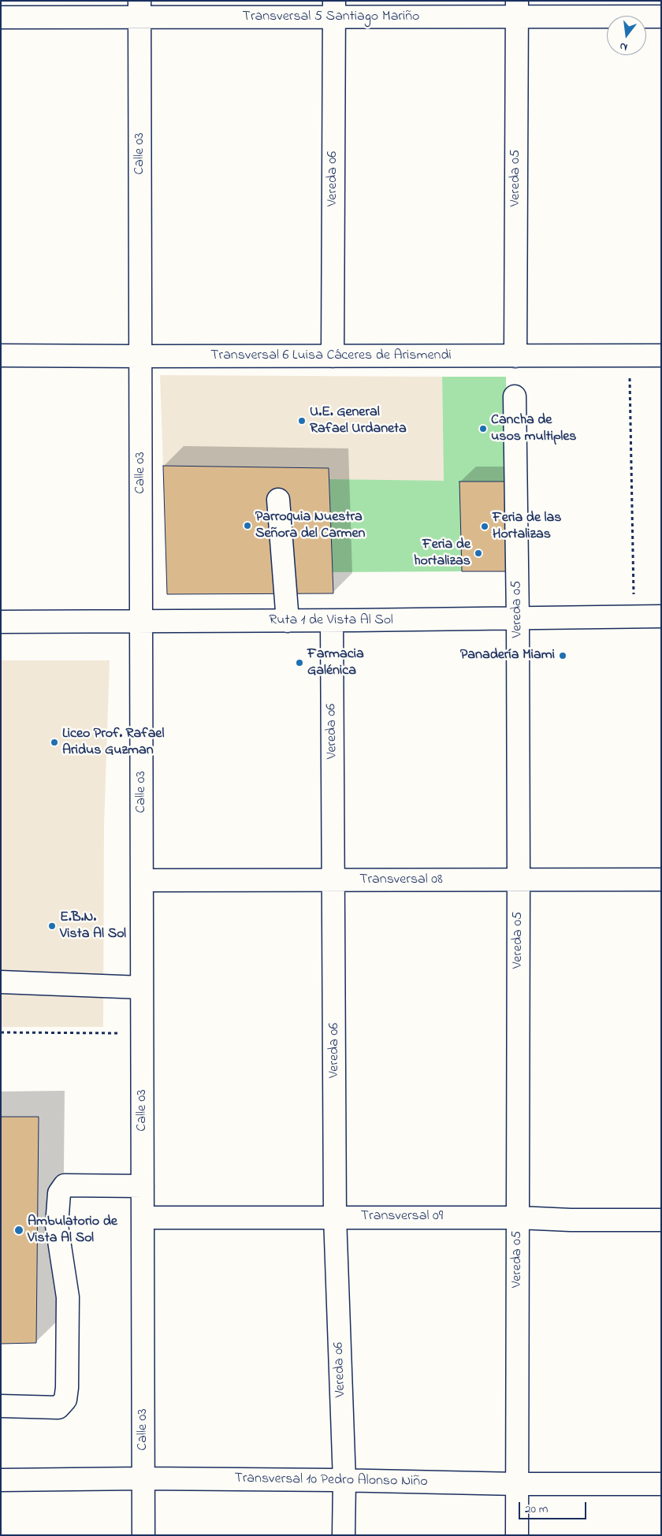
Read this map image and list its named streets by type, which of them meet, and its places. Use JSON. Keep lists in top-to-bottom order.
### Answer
{
  "streets": {
    "street": [
      "Transversal 5 Santiago Mariño",
      "Calle 03",
      "Vereda 05",
      "Vereda 06",
      "Transversal 6 Luisa Cáceres de Arismendi",
      "Ruta 1 de Vista Al Sol",
      "Transversal 08",
      "Transversal 09",
      "Transversal 10 Pedro Alonso Niño"
    ]
  },
  "crossings": [
    ["Transversal 5 Santiago Mariño", "Calle 03"],
    ["Transversal 5 Santiago Mariño", "Vereda 05"],
    ["Transversal 5 Santiago Mariño", "Vereda 06"],
    ["Calle 03", "Transversal 6 Luisa Cáceres de Arismendi"],
    ["Calle 03", "Ruta 1 de Vista Al Sol"],
    ["Calle 03", "Transversal 08"],
    ["Calle 03", "Transversal 09"],
    ["Calle 03", "Transversal 10 Pedro Alonso Niño"],
    ["Vereda 05", "Transversal 6 Luisa Cáceres de Arismendi"],
    ["Vereda 05", "Ruta 1 de Vista Al Sol"],
    ["Vereda 05", "Transversal 08"],
    ["Vereda 05", "Transversal 09"],
    ["Vereda 05", "Transversal 10 Pedro Alonso Niño"],
    ["Vereda 06", "Transversal 6 Luisa Cáceres de Arismendi"],
    ["Vereda 06", "Ruta 1 de Vista Al Sol"],
    ["Vereda 06", "Transversal 08"],
    ["Vereda 06", "Transversal 09"],
    ["Vereda 06", "Transversal 10 Pedro Alonso Niño"]
  ],
  "places": [
    "U.E. General Rafael Urdaneta",
    "Cancha de usos multiples",
    "Parroquia Nuestra Señora del Carmen",
    "Feria de las Hortalizas",
    "Feria de hortalizas",
    "Panadería Miami",
    "Farmacia Galénica",
    "Liceo Prof. Rafael Aridus Guzman",
    "E.B.N. Vista Al Sol",
    "Ambulatorio de Vista Al Sol"
  ],
  "scale_bar": "20 m",
  "north": "bottom"
}
